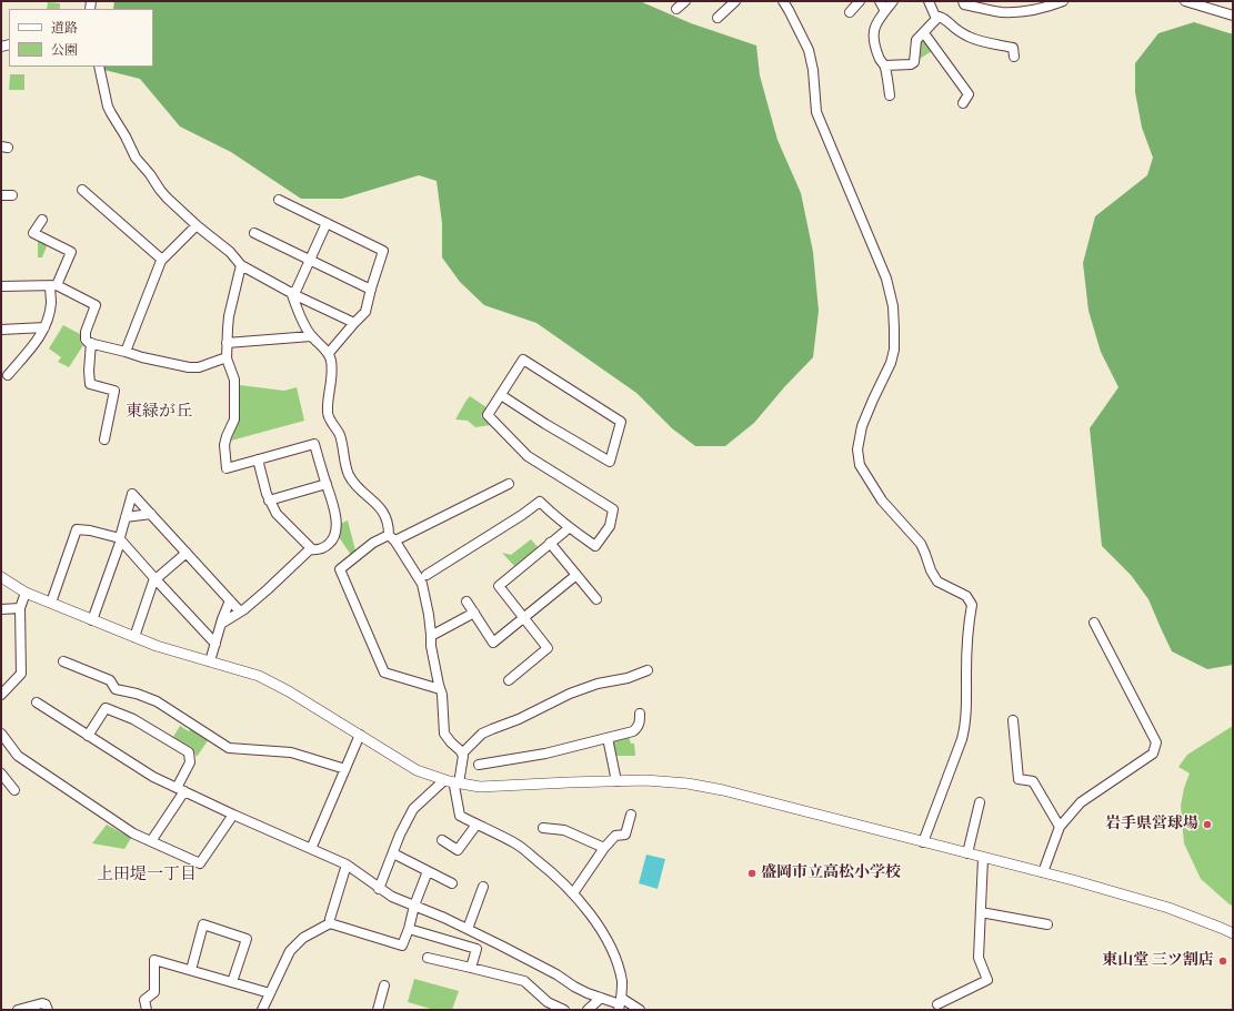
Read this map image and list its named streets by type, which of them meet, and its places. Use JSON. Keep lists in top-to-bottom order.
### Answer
{
  "districts": ["東緑が丘", "上田堤一丁目"],
  "places": ["岩手県営球場", "盛岡市立高松小学校", "東山堂 三ツ割店"],
  "legend": ["道路", "公園"]
}
